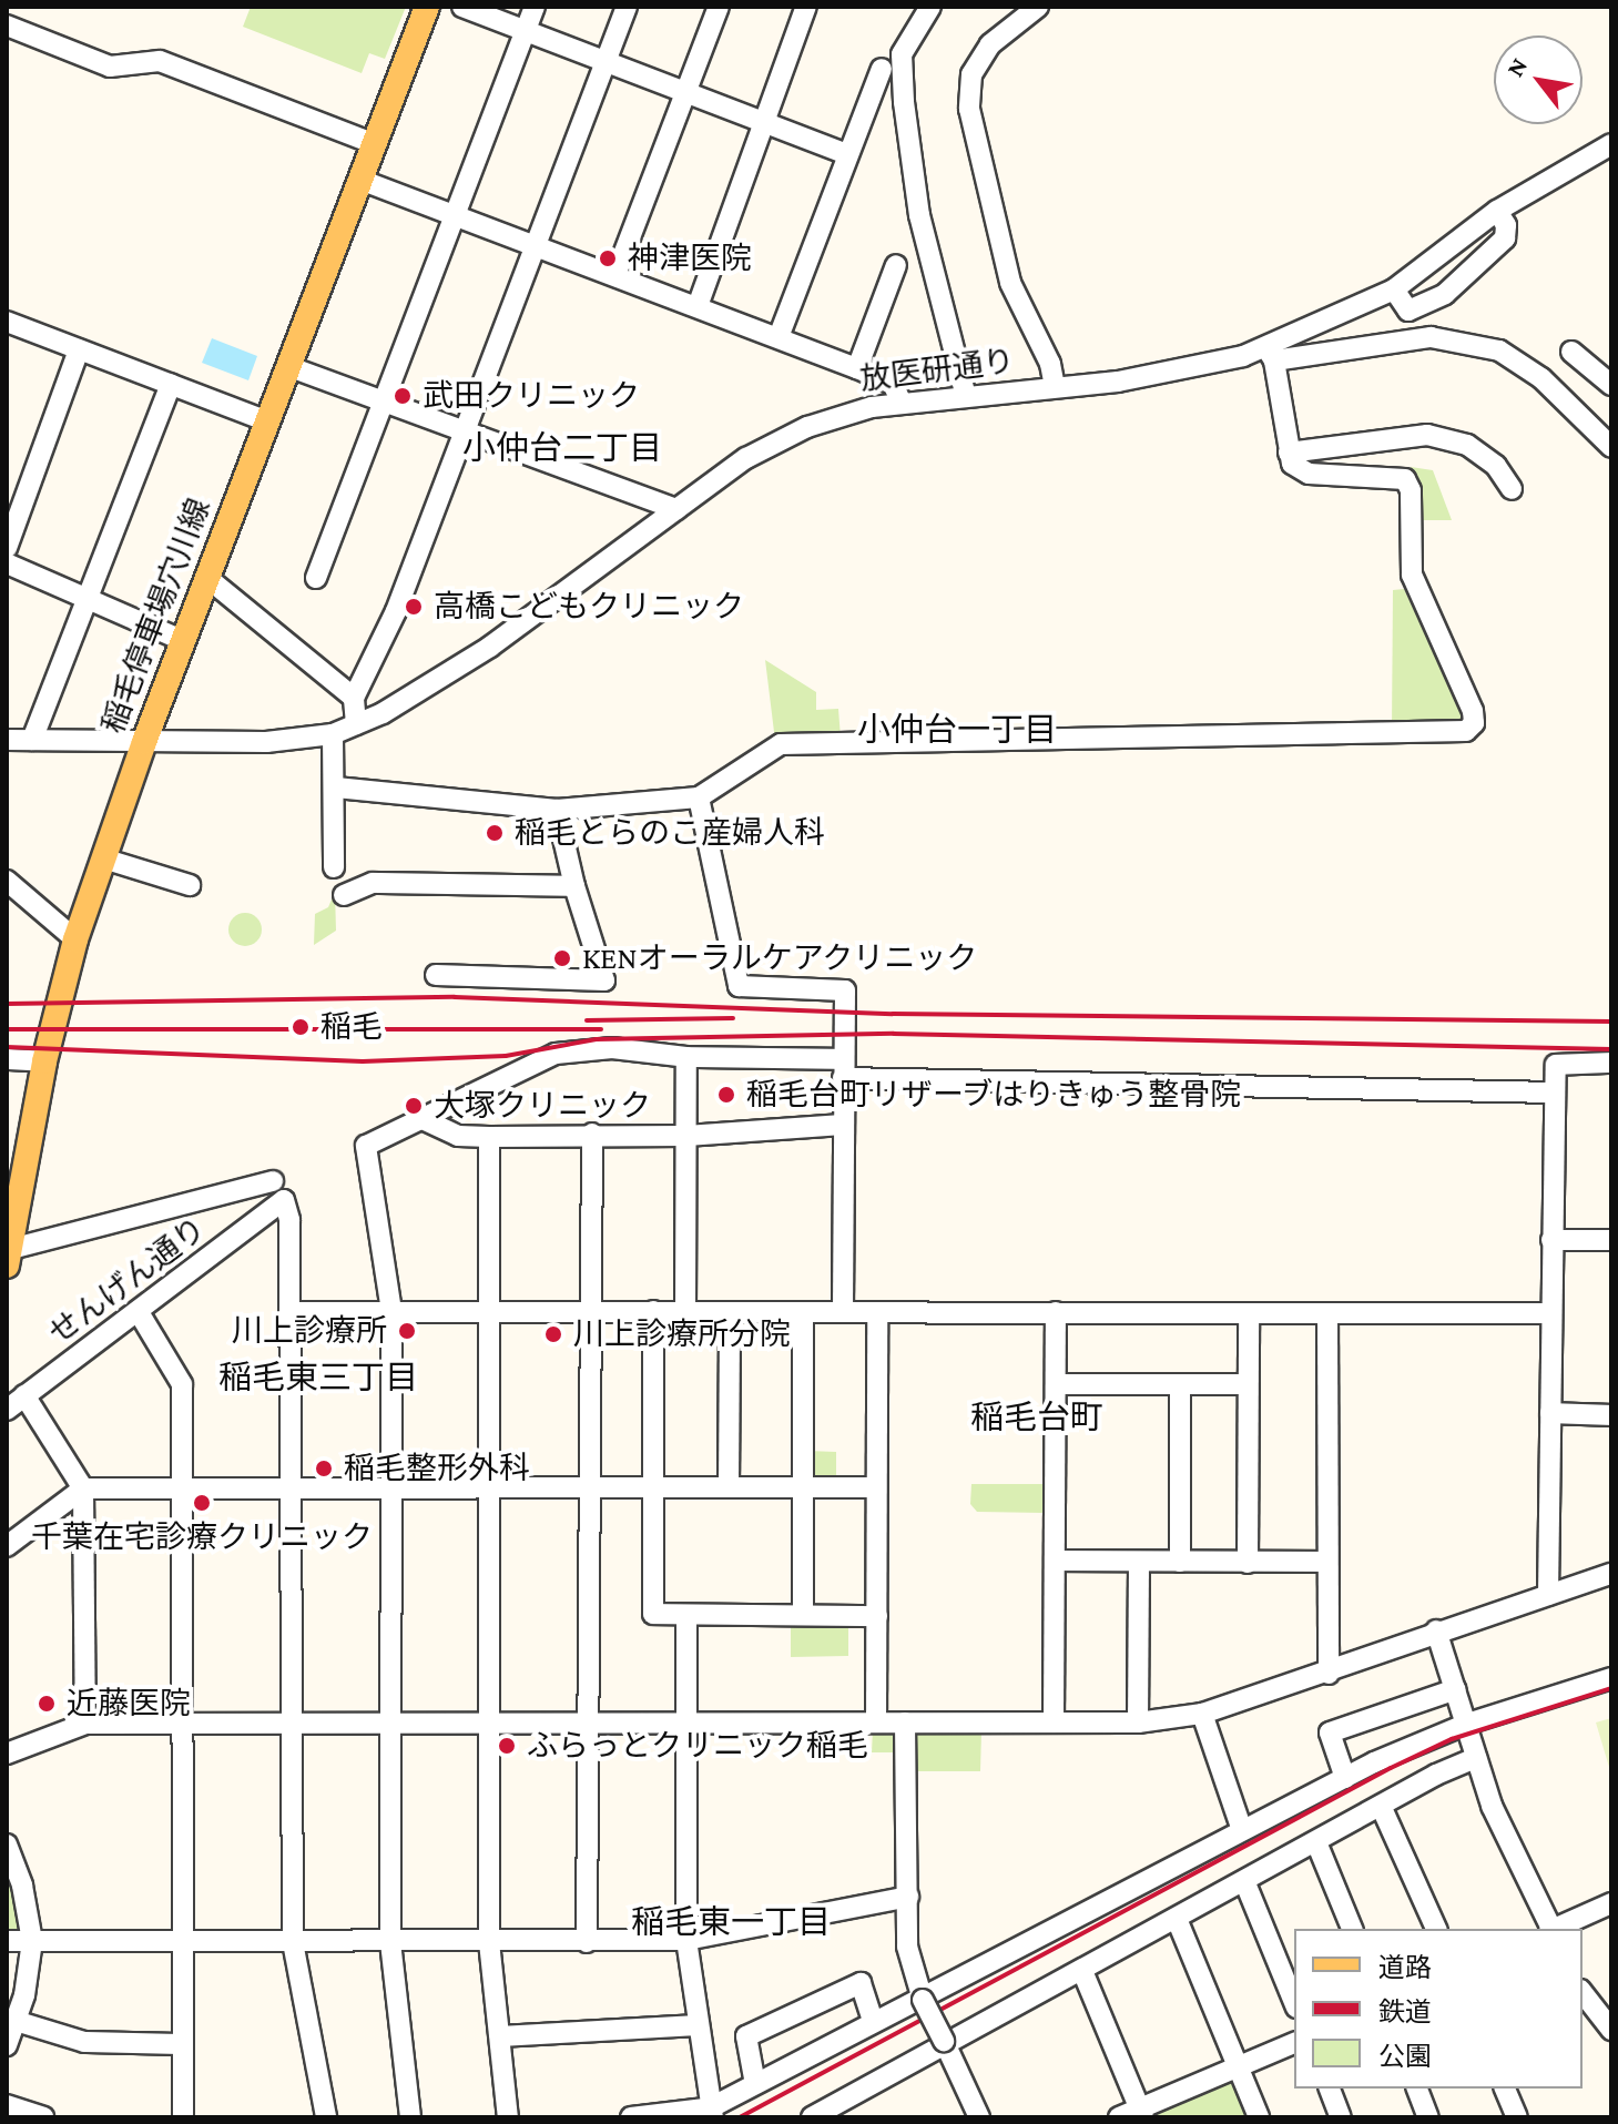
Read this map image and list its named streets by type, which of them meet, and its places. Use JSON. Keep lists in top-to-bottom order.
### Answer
{
  "streets": {
    "main road": ["稲毛停車場穴川線"],
    "street": ["放医研通り", "せんげん通り"]
  },
  "crossings": [
    ["放医研通り", "稲毛停車場穴川線"]
  ],
  "districts": [
    "小仲台二丁目",
    "小仲台一丁目",
    "稲毛東三丁目",
    "稲毛台町",
    "稲毛東一丁目"
  ],
  "places": [
    "神津医院",
    "武田クリニック",
    "高橋こどもクリニック",
    "稲毛とらのこ産婦人科",
    "KENオーラルケアクリニック",
    "稲毛",
    "稲毛台町リザーブはりきゅう整骨院",
    "大塚クリニック",
    "川上診療所",
    "川上診療所分院",
    "稲毛整形外科",
    "千葉在宅診療クリニック",
    "近藤医院",
    "ふらっとクリニック稲毛"
  ],
  "legend": ["道路", "鉄道", "公園"],
  "north": "top left"
}
